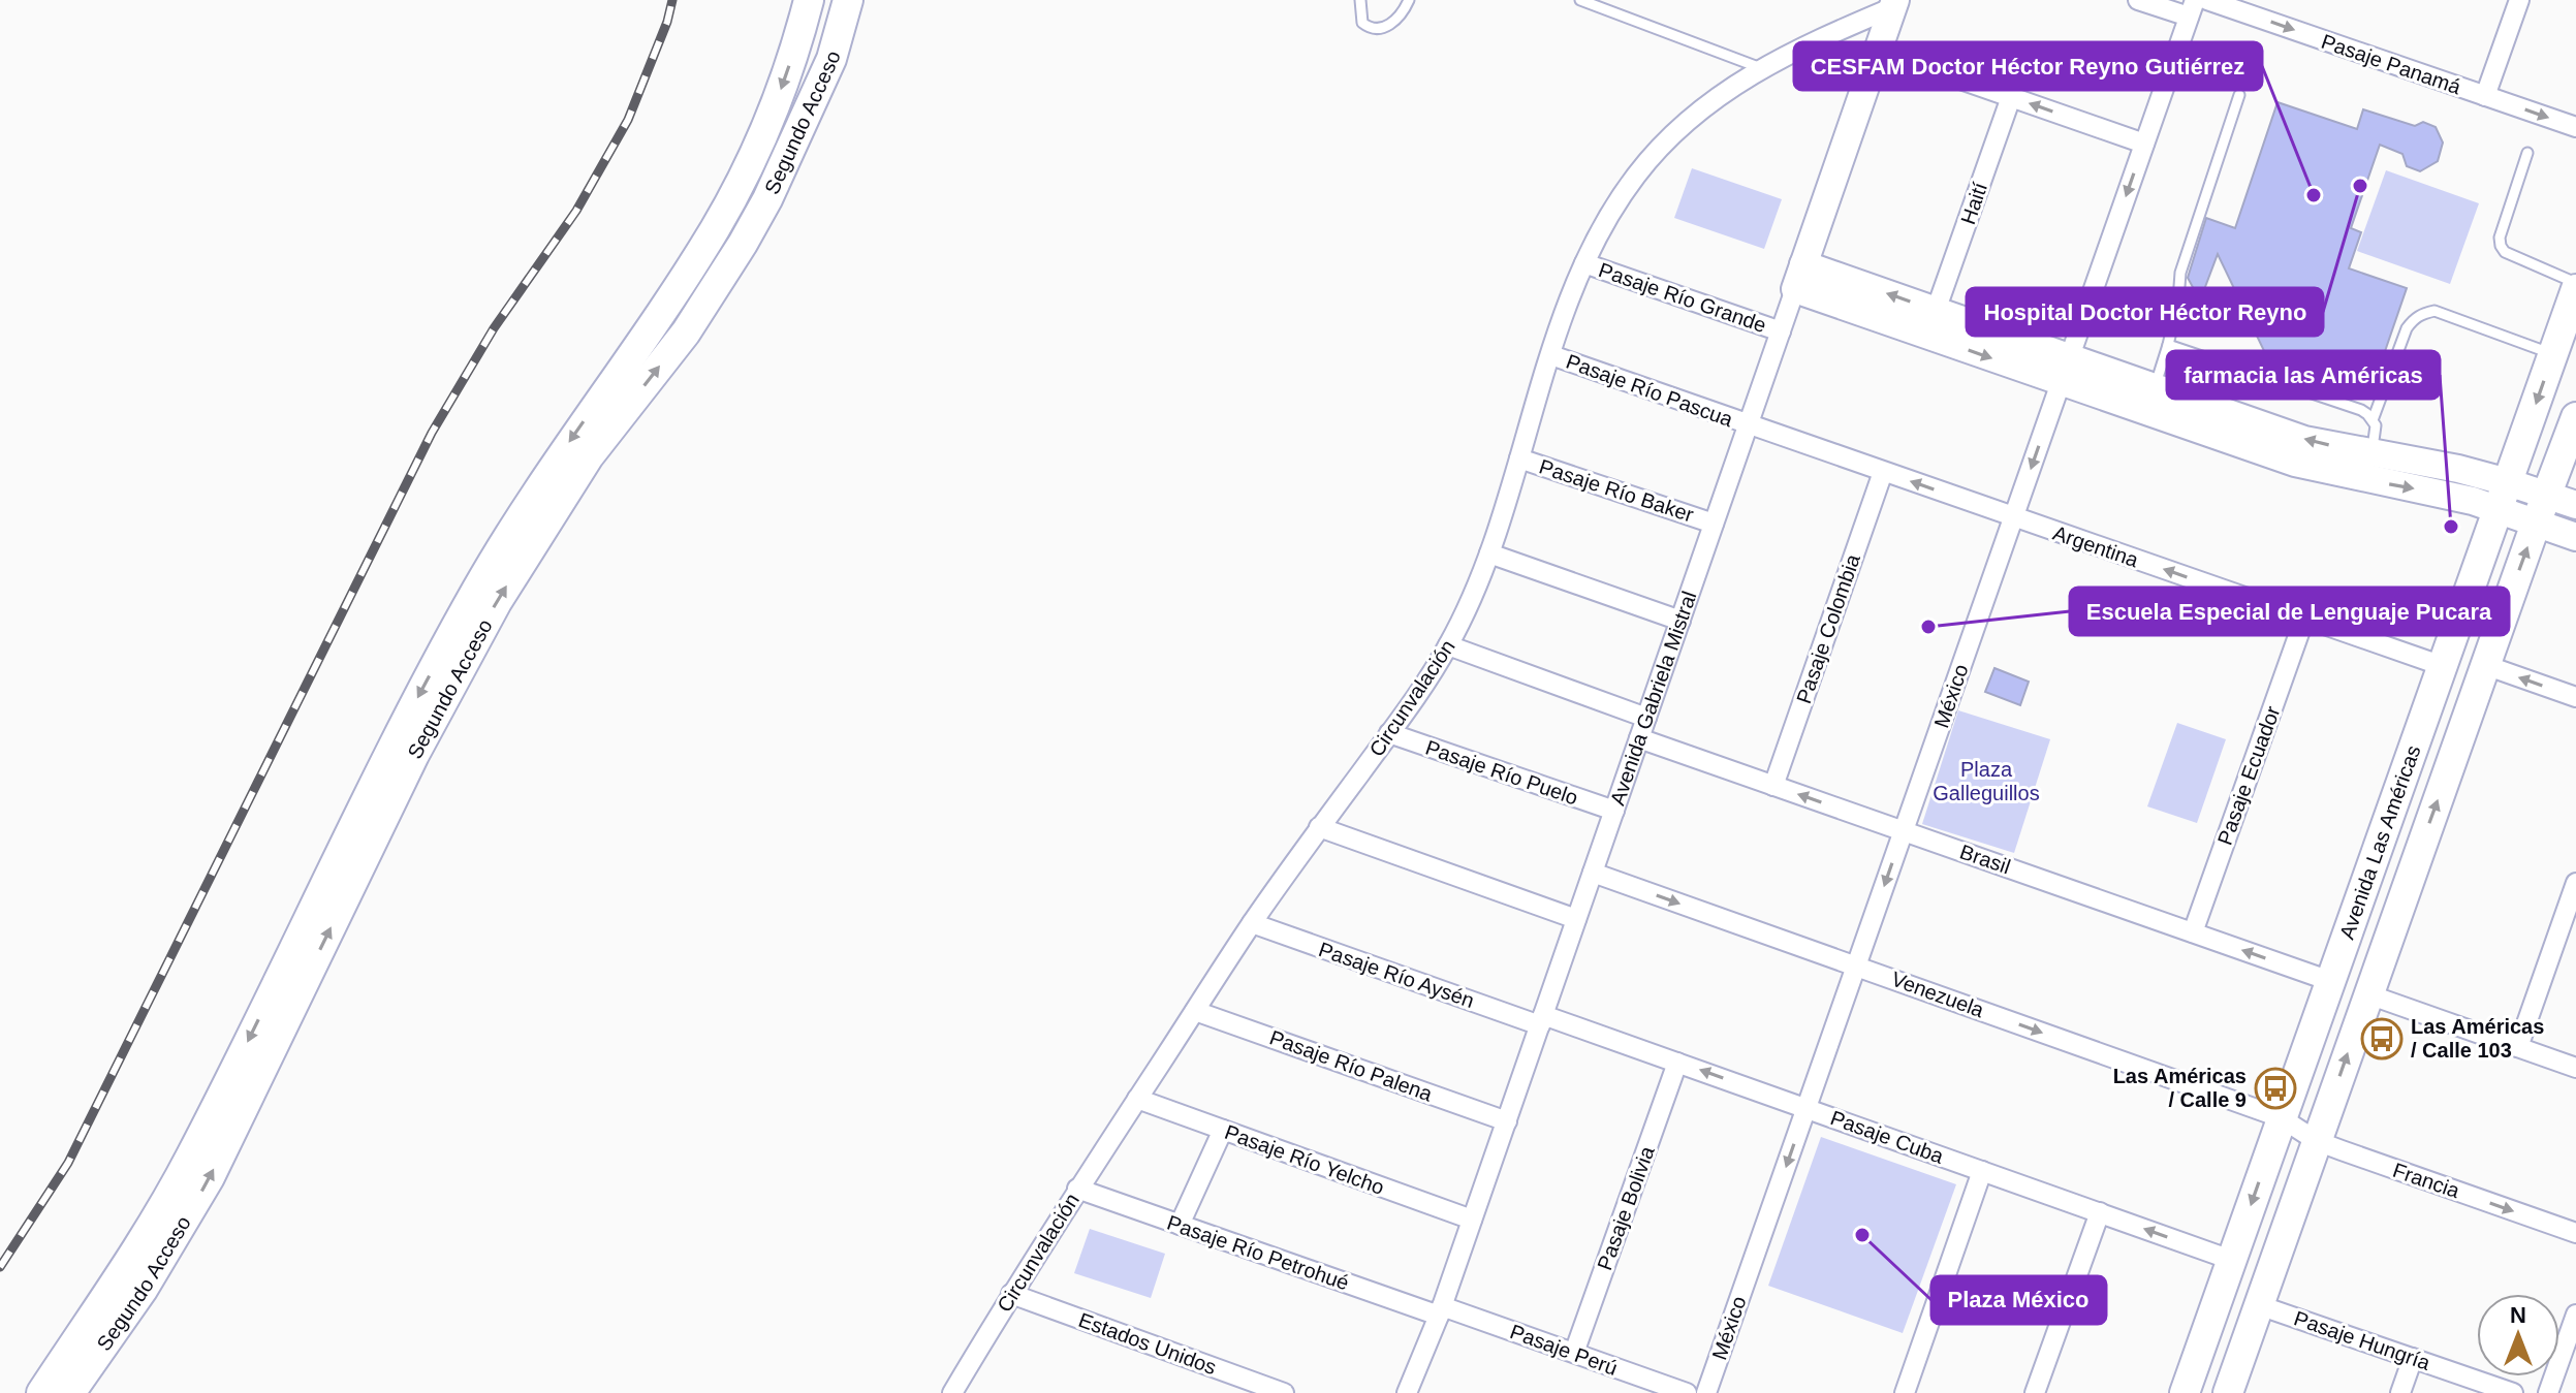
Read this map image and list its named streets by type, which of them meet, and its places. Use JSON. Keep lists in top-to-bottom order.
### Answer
{
  "streets": {
    "main road": ["Segundo Acceso", "Avenida Las Américas"],
    "street": [
      "Pasaje Panamá",
      "Haití",
      "Pasaje Río Grande",
      "Pasaje Río Pascua",
      "Pasaje Río Baker",
      "Argentina",
      "Pasaje Colombia",
      "México",
      "Avenida Gabriela Mistral",
      "Circunvalación",
      "Pasaje Río Puelo",
      "Pasaje Ecuador",
      "Brasil",
      "Pasaje Río Aysén",
      "Venezuela",
      "Pasaje Río Palena",
      "Pasaje Cuba",
      "Pasaje Río Yelcho",
      "Francia",
      "Pasaje Bolivia",
      "Pasaje Río Petrohué",
      "Pasaje Hungría",
      "Estados Unidos",
      "Pasaje Perú"
    ]
  },
  "crossings": [
    ["Pasaje Río Grande", "Avenida Gabriela Mistral"],
    ["Pasaje Río Grande", "Circunvalación"],
    ["Pasaje Río Pascua", "Argentina"],
    ["Pasaje Río Pascua", "Avenida Gabriela Mistral"],
    ["Pasaje Río Pascua", "Circunvalación"],
    ["Pasaje Río Baker", "Avenida Gabriela Mistral"],
    ["Pasaje Río Baker", "Circunvalación"],
    ["Argentina", "Pasaje Colombia"],
    ["Argentina", "México"],
    ["Argentina", "Avenida Gabriela Mistral"],
    ["Argentina", "Pasaje Ecuador"],
    ["Argentina", "Avenida Las Américas"],
    ["Pasaje Colombia", "Brasil"],
    ["México", "Brasil"],
    ["México", "Venezuela"],
    ["México", "Pasaje Cuba"],
    ["Avenida Gabriela Mistral", "Circunvalación"],
    ["Avenida Gabriela Mistral", "Pasaje Río Puelo"],
    ["Avenida Gabriela Mistral", "Brasil"],
    ["Avenida Gabriela Mistral", "Pasaje Río Aysén"],
    ["Avenida Gabriela Mistral", "Venezuela"],
    ["Avenida Gabriela Mistral", "Pasaje Río Palena"],
    ["Avenida Gabriela Mistral", "Pasaje Cuba"],
    ["Avenida Gabriela Mistral", "Pasaje Río Yelcho"],
    ["Avenida Gabriela Mistral", "Pasaje Río Petrohué"],
    ["Avenida Gabriela Mistral", "Pasaje Perú"],
    ["Circunvalación", "Pasaje Río Puelo"],
    ["Circunvalación", "Pasaje Río Aysén"],
    ["Circunvalación", "Pasaje Río Palena"],
    ["Circunvalación", "Pasaje Río Yelcho"],
    ["Circunvalación", "Pasaje Río Petrohué"],
    ["Circunvalación", "Estados Unidos"],
    ["Pasaje Ecuador", "Brasil"],
    ["Avenida Las Américas", "Brasil"],
    ["Avenida Las Américas", "Venezuela"],
    ["Avenida Las Américas", "Pasaje Cuba"],
    ["Avenida Las Américas", "Francia"],
    ["Avenida Las Américas", "Pasaje Hungría"],
    ["Pasaje Río Aysén", "Pasaje Cuba"],
    ["Venezuela", "Francia"],
    ["Pasaje Cuba", "Pasaje Bolivia"],
    ["Pasaje Bolivia", "Pasaje Perú"],
    ["Pasaje Río Petrohué", "Pasaje Perú"]
  ],
  "one_way": [
    "Pasaje Panamá",
    "México",
    "Brasil",
    "Venezuela",
    "Pasaje Cuba"
  ],
  "parks": ["Plaza Galleguillos"],
  "places": {
    "other": [
      "Hospital Doctor Héctor Reyno",
      "CESFAM Doctor Héctor Reyno Gutiérrez",
      "farmacia las Américas",
      "Escuela Especial de Lenguaje Pucara",
      "Plaza México"
    ],
    "bus stop": ["Las Américas / Calle 103", "Las Américas / Calle 9"]
  },
  "north": "top"
}
